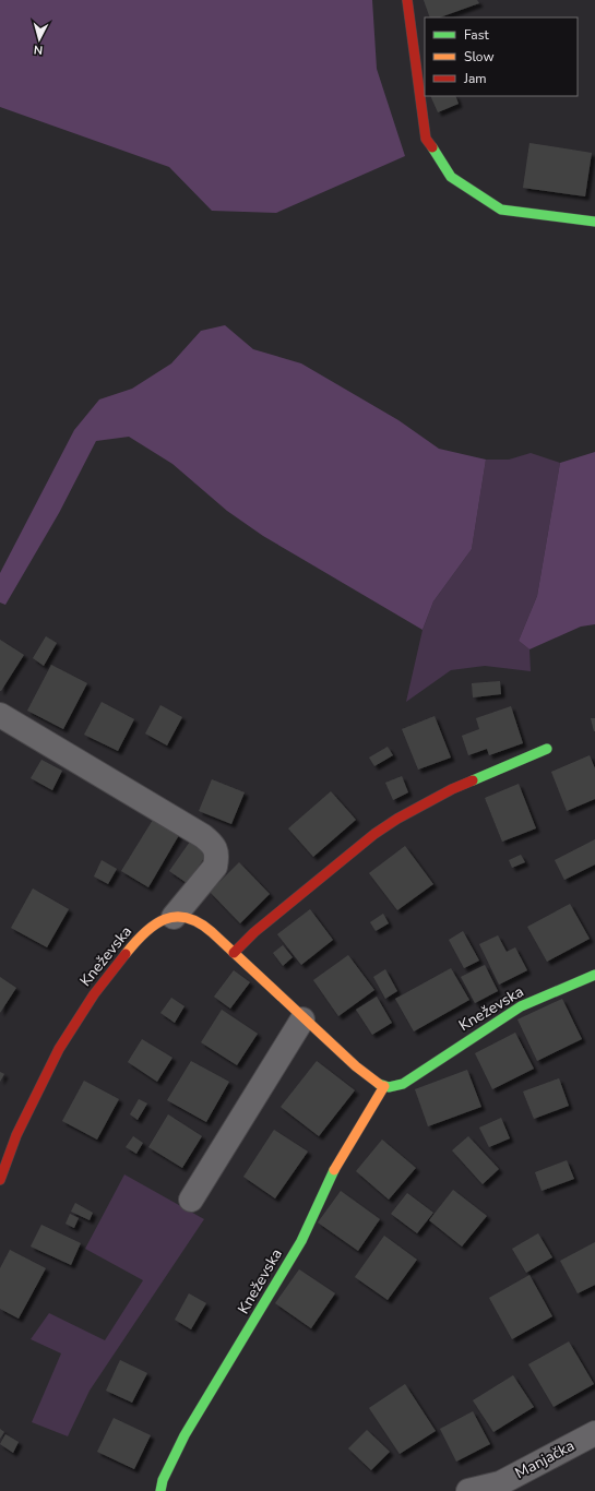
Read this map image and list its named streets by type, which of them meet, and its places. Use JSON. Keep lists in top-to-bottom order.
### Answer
{
  "streets": {
    "street": ["Kneževska", "Manjačka"]
  },
  "legend": ["Fast", "Slow", "Jam"],
  "north": "bottom"
}
